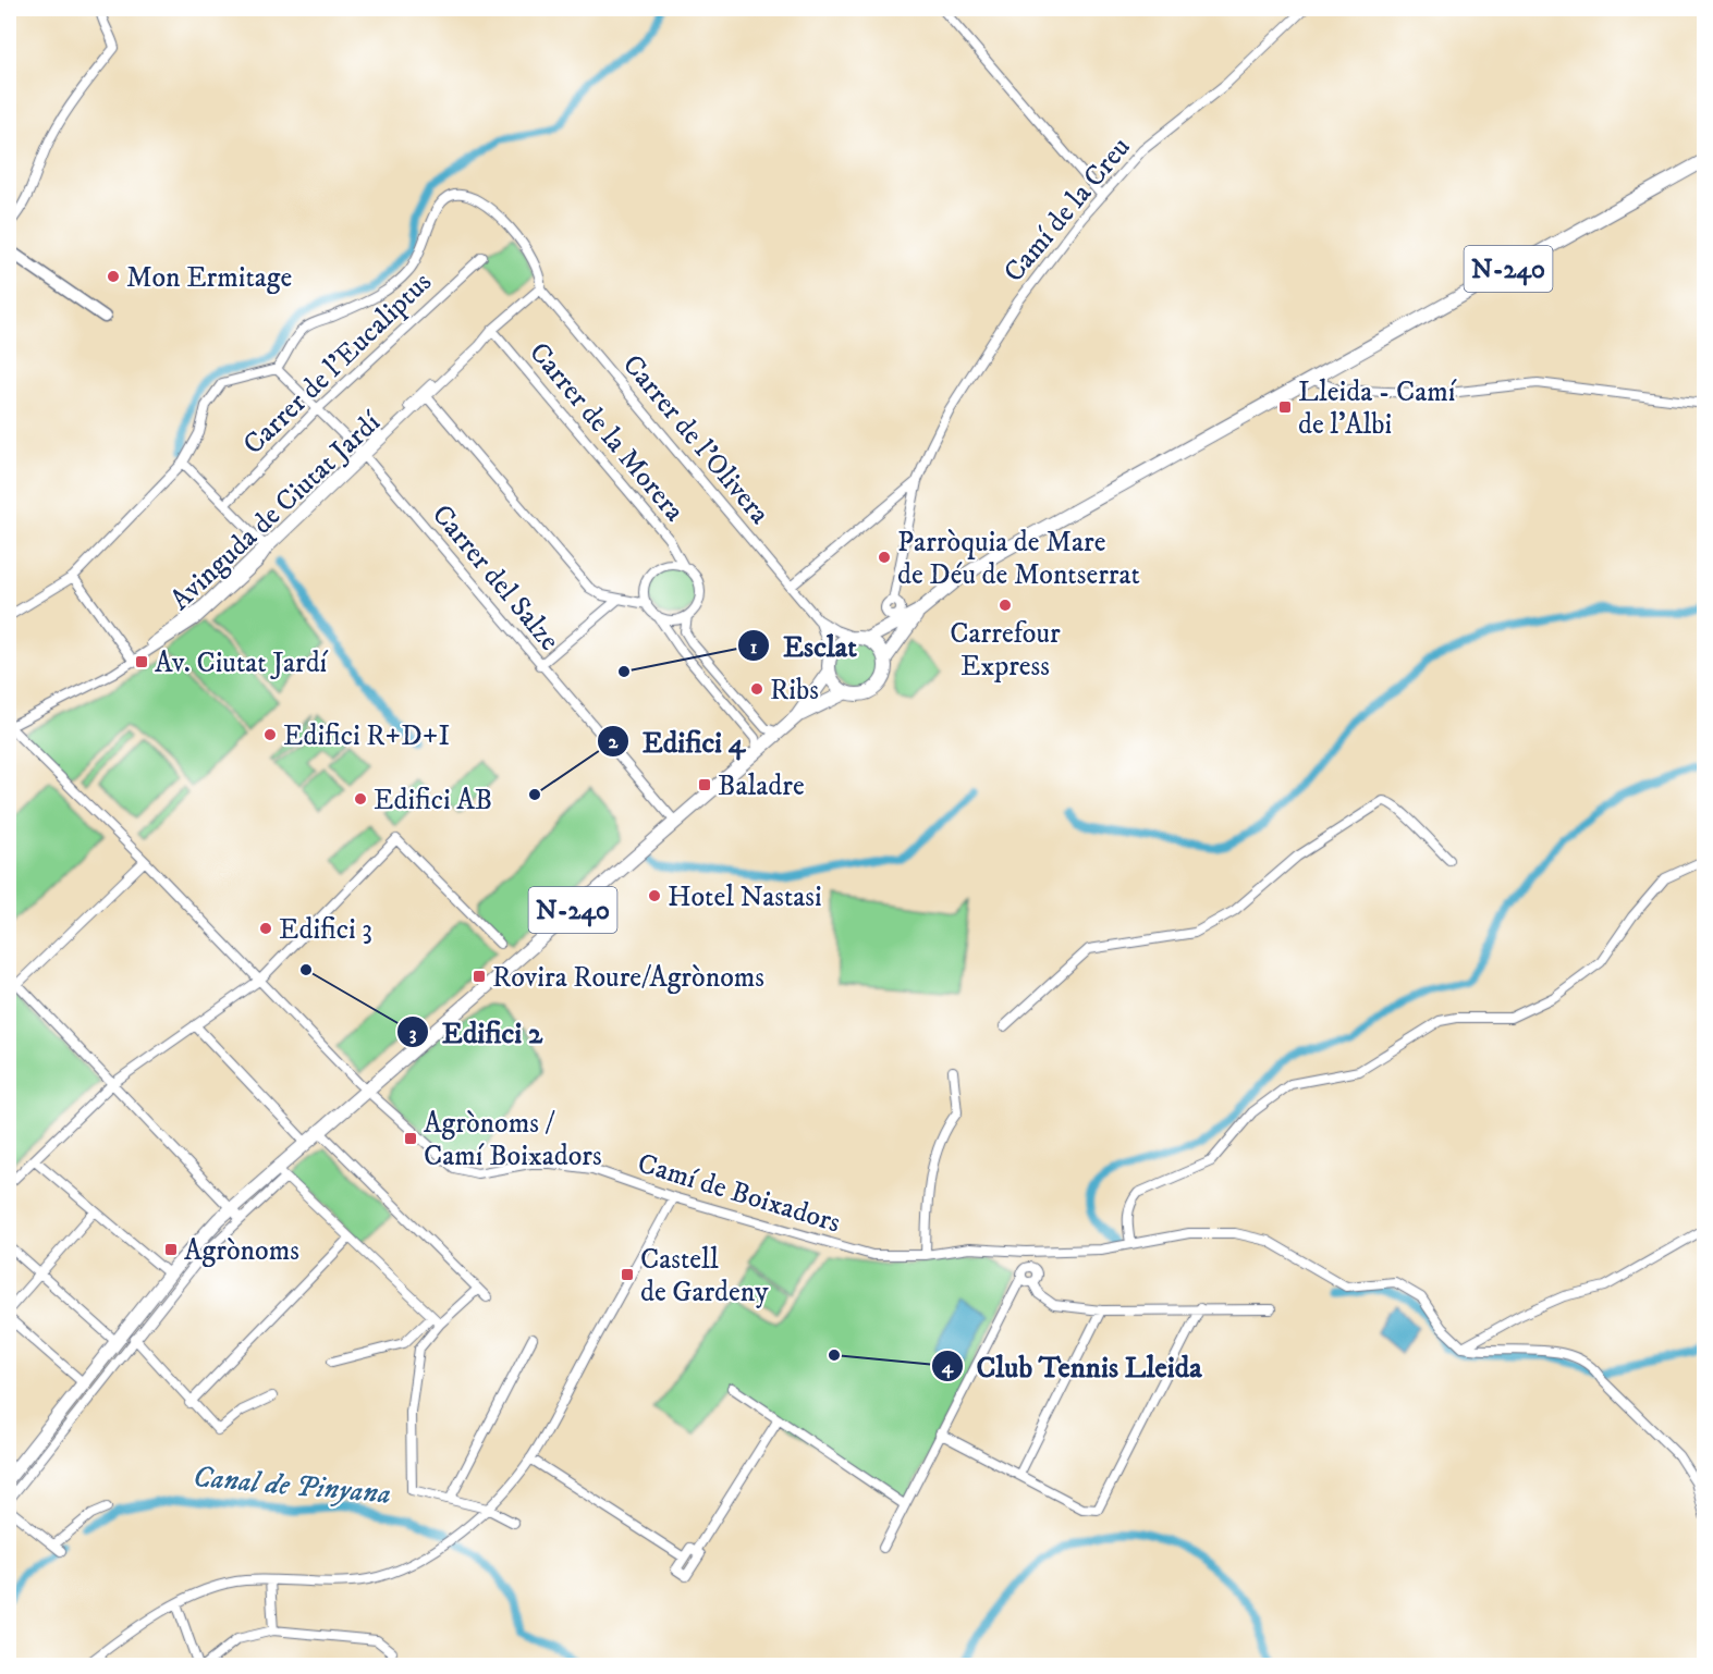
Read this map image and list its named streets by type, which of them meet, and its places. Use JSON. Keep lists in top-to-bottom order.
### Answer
{
  "streets": {
    "main road": ["N-240"],
    "street": [
      "Camí de la Creu",
      "Carrer de l'Eucaliptus",
      "Carrer de la Morera",
      "Carrer de l'Olivera",
      "Avinguda de Ciutat Jardí",
      "Carrer del Salze",
      "Camí de Boixadors"
    ]
  },
  "crossings": [
    ["Camí de la Creu", "Carrer de l'Olivera"],
    ["N-240", "Carrer de l'Olivera"],
    ["N-240", "Carrer del Salze"],
    ["N-240", "Camí de Boixadors"],
    ["Carrer de l'Eucaliptus", "Carrer del Salze"],
    ["Carrer de la Morera", "Avinguda de Ciutat Jardí"],
    ["Carrer de l'Olivera", "Avinguda de Ciutat Jardí"],
    ["Avinguda de Ciutat Jardí", "Carrer del Salze"],
    ["Avinguda de Ciutat Jardí", "Camí de Boixadors"]
  ],
  "water": ["Canal de Pinyana"],
  "places": {
    "other": [
      "Mon Ermitage",
      "Parròquia de Mare de Déu de Montserrat",
      "Carrefour Express",
      "Esclat",
      "Ribs",
      "Edifici R+D+I",
      "Edifici 4",
      "Edifici AB",
      "Hotel Nastasi",
      "Edifici 3",
      "Edifici 2",
      "Club Tennis Lleida"
    ],
    "transit": [
      "Lleida - Camí de l'Albi",
      "Av. Ciutat Jardí",
      "Baladre",
      "Rovira Roure/Agrònoms",
      "Agrònoms / Camí Boixadors",
      "Agrònoms",
      "Castell de Gardeny"
    ]
  }
}
